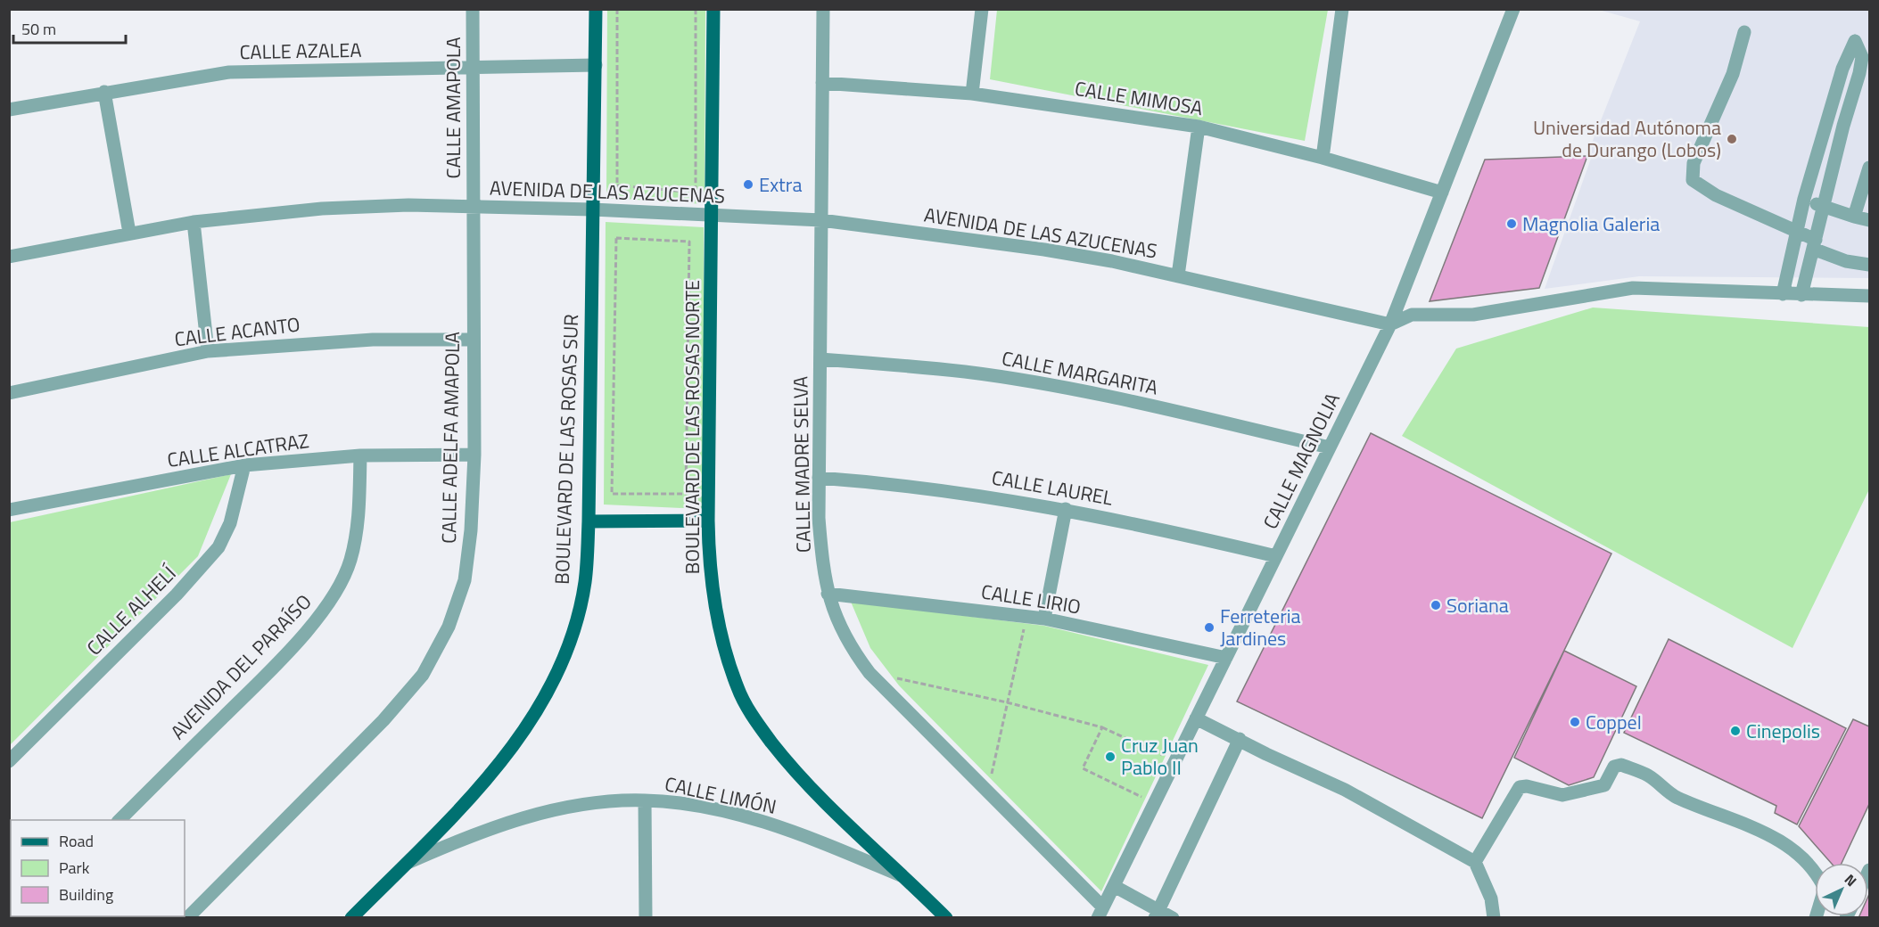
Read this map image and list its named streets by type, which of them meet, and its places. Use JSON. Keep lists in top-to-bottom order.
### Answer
{
  "streets": {
    "main road": ["BOULEVARD DE LAS ROSAS NORTE", "BOULEVARD DE LAS ROSAS SUR"],
    "street": [
      "CALLE AZALEA",
      "CALLE MIMOSA",
      "CALLE AMAPOLA",
      "AVENIDA DE LAS AZUCENAS",
      "CALLE ACANTO",
      "CALLE MARGARITA",
      "CALLE ADELFA AMAPOLA",
      "CALLE ALCATRAZ",
      "CALLE MAGNOLIA",
      "CALLE MADRE SELVA",
      "CALLE LAUREL",
      "CALLE LIRIO",
      "CALLE ALHELÍ",
      "AVENIDA DEL PARAÍSO",
      "CALLE LIMÓN"
    ]
  },
  "crossings": [
    ["CALLE AZALEA", "CALLE AMAPOLA"],
    ["CALLE AZALEA", "BOULEVARD DE LAS ROSAS SUR"],
    ["CALLE MIMOSA", "CALLE MAGNOLIA"],
    ["CALLE MIMOSA", "CALLE MADRE SELVA"],
    ["CALLE AMAPOLA", "AVENIDA DE LAS AZUCENAS"],
    ["CALLE AMAPOLA", "CALLE ADELFA AMAPOLA"],
    ["AVENIDA DE LAS AZUCENAS", "BOULEVARD DE LAS ROSAS NORTE"],
    ["AVENIDA DE LAS AZUCENAS", "CALLE ADELFA AMAPOLA"],
    ["AVENIDA DE LAS AZUCENAS", "BOULEVARD DE LAS ROSAS SUR"],
    ["AVENIDA DE LAS AZUCENAS", "CALLE MAGNOLIA"],
    ["AVENIDA DE LAS AZUCENAS", "CALLE MADRE SELVA"],
    ["CALLE ACANTO", "CALLE ADELFA AMAPOLA"],
    ["CALLE MARGARITA", "CALLE MAGNOLIA"],
    ["CALLE MARGARITA", "CALLE MADRE SELVA"],
    ["BOULEVARD DE LAS ROSAS NORTE", "CALLE LIMÓN"],
    ["CALLE ADELFA AMAPOLA", "CALLE ALCATRAZ"],
    ["BOULEVARD DE LAS ROSAS SUR", "CALLE LIMÓN"],
    ["CALLE ALCATRAZ", "CALLE ALHELÍ"],
    ["CALLE ALCATRAZ", "AVENIDA DEL PARAÍSO"],
    ["CALLE MAGNOLIA", "CALLE MADRE SELVA"],
    ["CALLE MAGNOLIA", "CALLE LAUREL"],
    ["CALLE MAGNOLIA", "CALLE LIRIO"],
    ["CALLE MADRE SELVA", "CALLE LAUREL"],
    ["CALLE MADRE SELVA", "CALLE LIRIO"]
  ],
  "places": [
    "Universidad Autónoma de Durango (Lobos)",
    "Extra",
    "Magnolia Galeria",
    "Soriana",
    "Ferreteria Jardines",
    "Coppel",
    "Cinepolis",
    "Cruz Juan Pablo II"
  ],
  "legend": ["Road", "Park", "Building"],
  "scale_bar": "50 m",
  "north": "top right"
}
